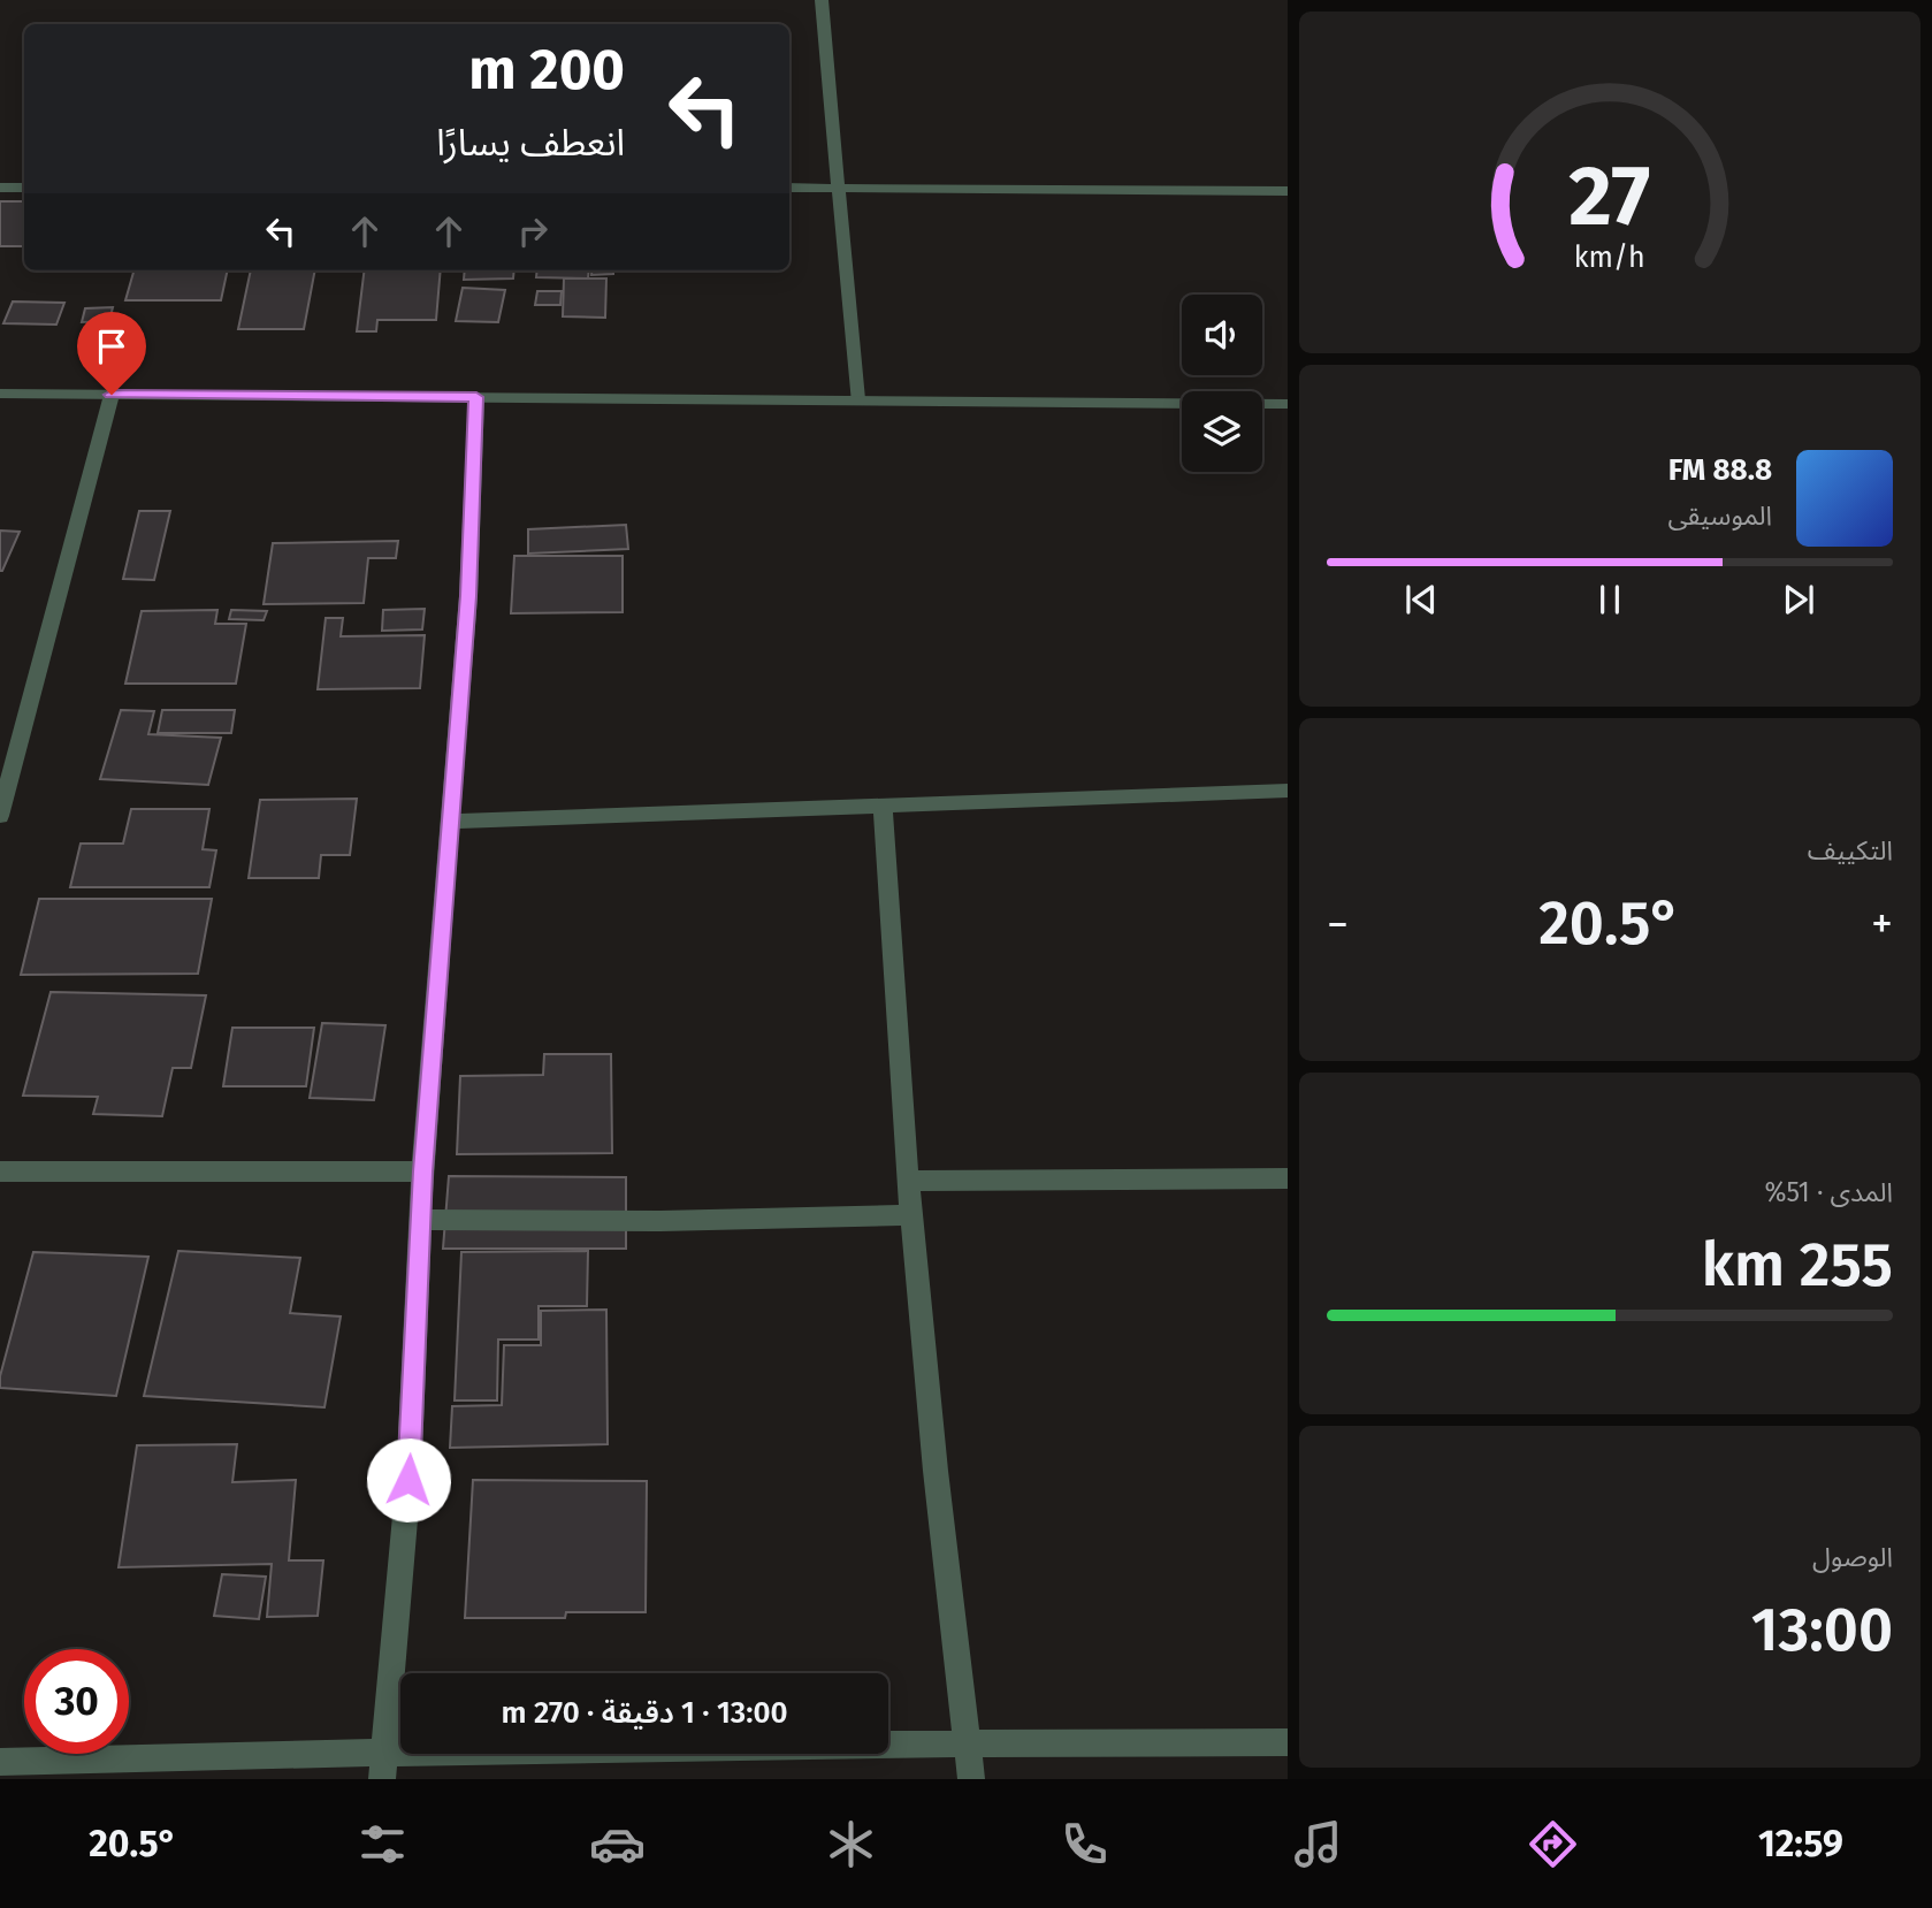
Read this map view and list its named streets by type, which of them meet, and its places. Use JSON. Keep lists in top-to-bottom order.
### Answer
{
  "page": {
    "turn": ["200 m", "انعطف يسارًا"],
    "song": ["88.8 FM", "الموسيقى"],
    "tile": [
      "التكييف",
      ["المدى · 51%", "255 km"],
      ["الوصول", "13:00"]
    ],
    "heat": ["−", "20.5°", "+"],
    "limit": "30",
    "trip": "13:00 · 1 دقيقة · 270 m",
    "tabs": ["12:59", "20.5°"],
    "gauge": ["27", "km/h"]
  }
}
